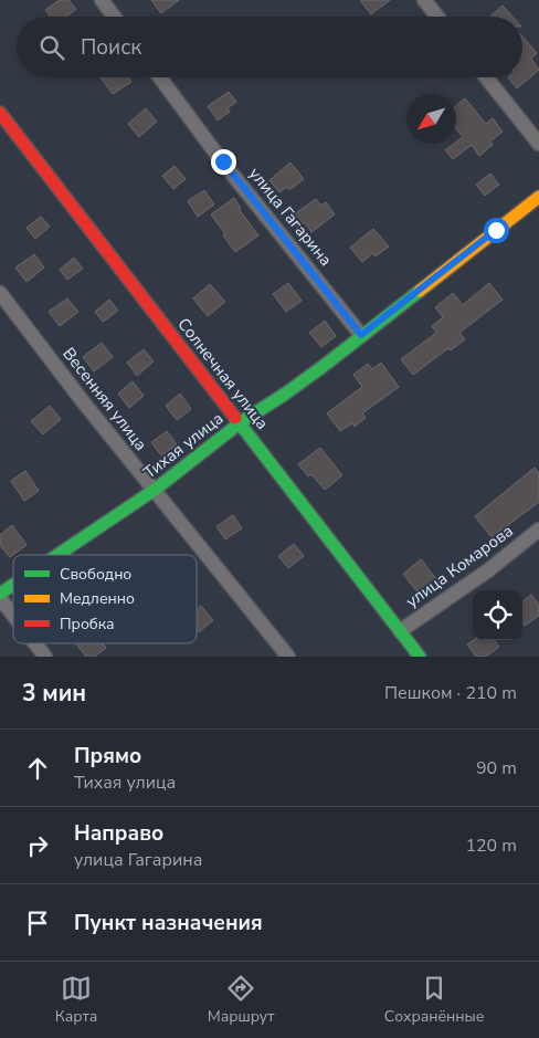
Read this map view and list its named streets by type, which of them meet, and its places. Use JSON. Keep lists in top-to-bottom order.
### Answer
{
  "streets": {
    "street": [
      "улица Гагарина",
      "Солнечная улица",
      "Весенняя улица",
      "Тихая улица",
      "улица Комарова"
    ]
  },
  "crossings": [
    ["улица Гагарина", "Тихая улица"],
    ["Солнечная улица", "Тихая улица"],
    ["Солнечная улица", "улица Комарова"],
    ["Весенняя улица", "Тихая улица"]
  ],
  "legend": ["Свободно", "Медленно", "Пробка"],
  "north": "bottom left",
  "page": {
    "search": "Поиск",
    "heading": ["3 мин", "Пешком · 210 m"],
    "list": [
      ["Прямо", "Тихая улица", "90 m"],
      ["Направо", "улица Гагарина", "120 m"],
      "Пункт назначения"
    ],
    "nav": ["Карта", "Маршрут", "Сохранённые"]
  }
}
